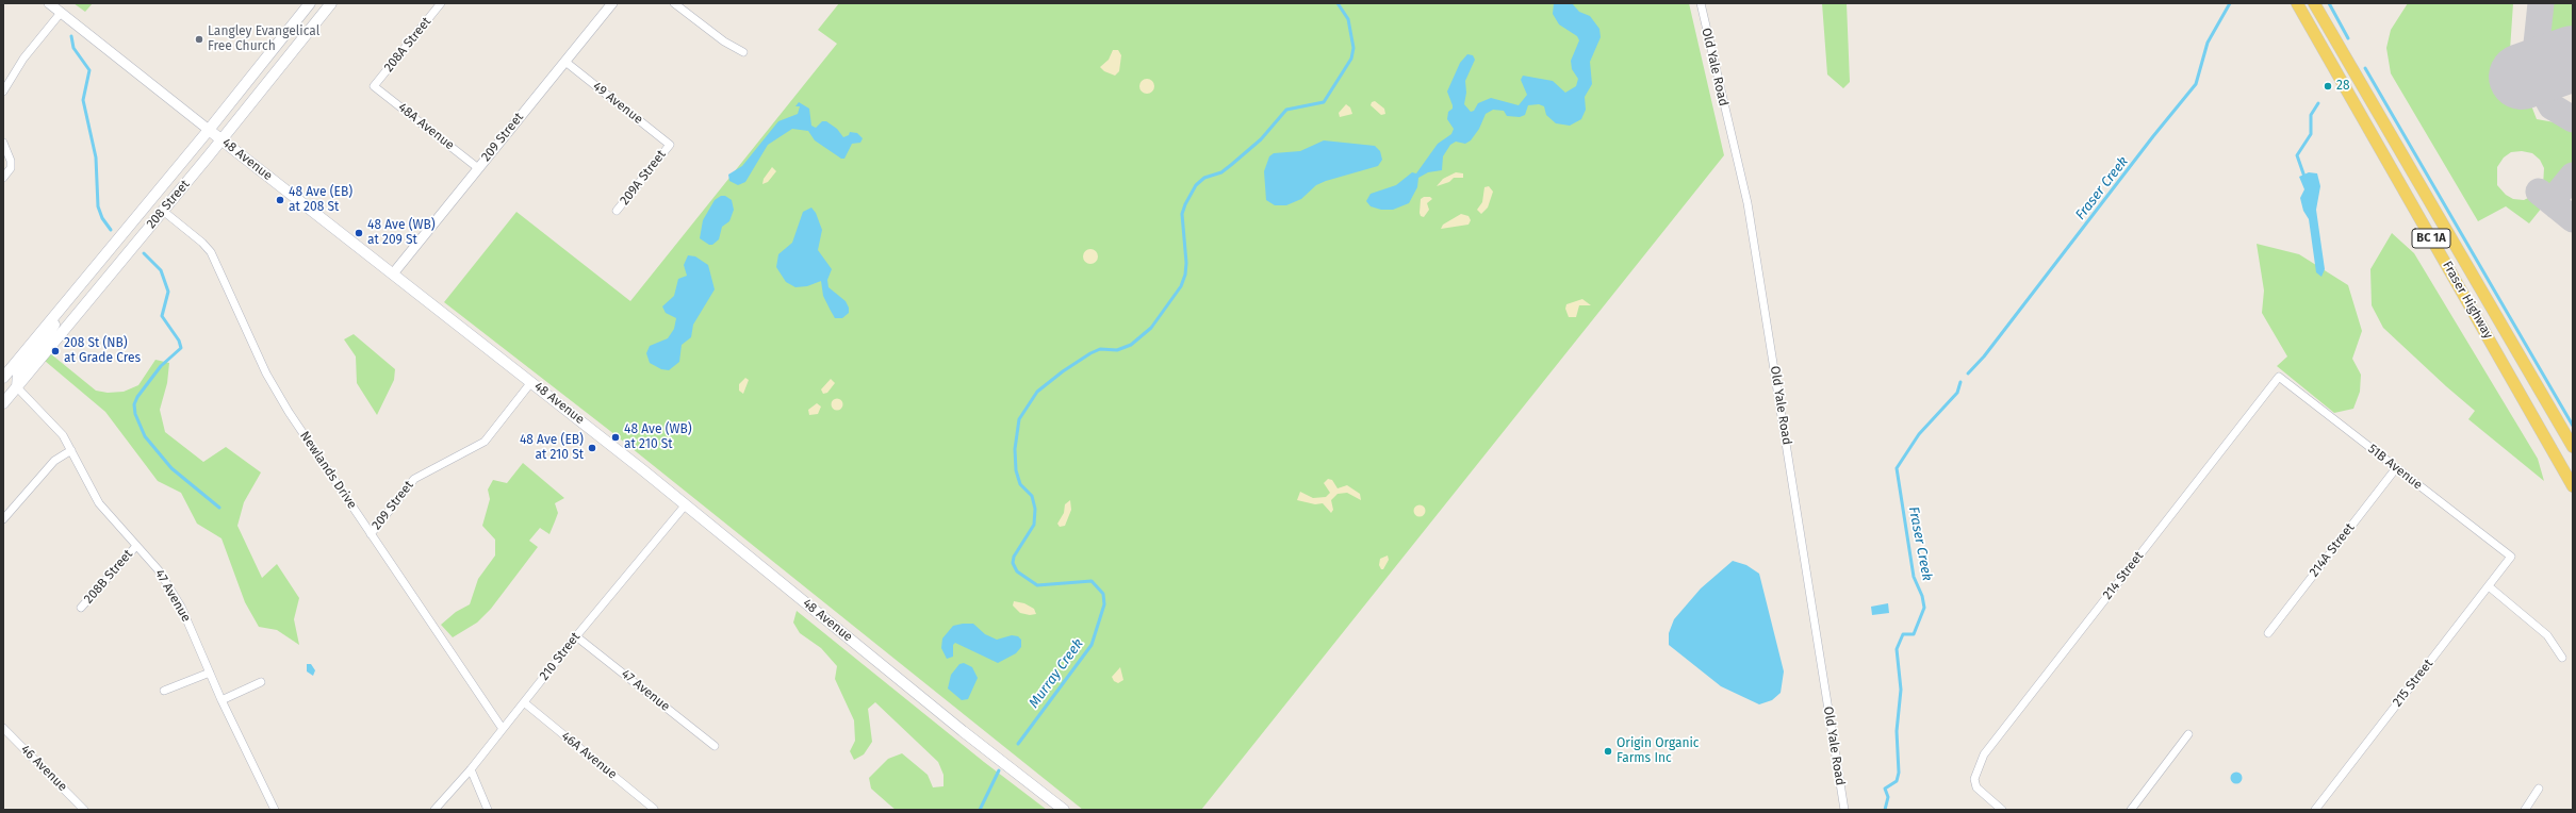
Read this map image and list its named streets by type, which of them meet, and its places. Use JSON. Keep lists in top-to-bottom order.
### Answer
{
  "streets": {
    "main road": [
      "48 Avenue",
      "208 Street",
      "BC 1A",
      "Fraser Highway"
    ],
    "street": [
      "208A Street",
      "Old Yale Road",
      "49 Avenue",
      "48A Avenue",
      "209 Street",
      "209A Street",
      "51B Avenue",
      "Newlands Drive",
      "214A Street",
      "214 Street",
      "208B Street",
      "47 Avenue",
      "210 Street",
      "215 Street",
      "46A Avenue",
      "46 Avenue"
    ]
  },
  "crossings": [
    ["208A Street", "48A Avenue"],
    ["49 Avenue", "209 Street"],
    ["49 Avenue", "209A Street"],
    ["48A Avenue", "209 Street"],
    ["209 Street", "48 Avenue"],
    ["209 Street", "Newlands Drive"],
    ["48 Avenue", "208 Street"],
    ["48 Avenue", "210 Street"],
    ["208 Street", "Newlands Drive"],
    ["208 Street", "47 Avenue"],
    ["51B Avenue", "214A Street"],
    ["51B Avenue", "214 Street"],
    ["51B Avenue", "215 Street"],
    ["Newlands Drive", "210 Street"],
    ["208B Street", "47 Avenue"],
    ["47 Avenue", "210 Street"],
    ["210 Street", "46A Avenue"]
  ],
  "water": ["Fraser Creek", "Murray Creek"],
  "places": [
    "Langley Evangelical Free Church",
    "28",
    "48 Ave (EB) at 208 St",
    "48 Ave (WB) at 209 St",
    "208 St (NB) at Grade Cres",
    "48 Ave (WB) at 210 St",
    "48 Ave (EB) at 210 St",
    "Origin Organic Farms Inc"
  ]
}
